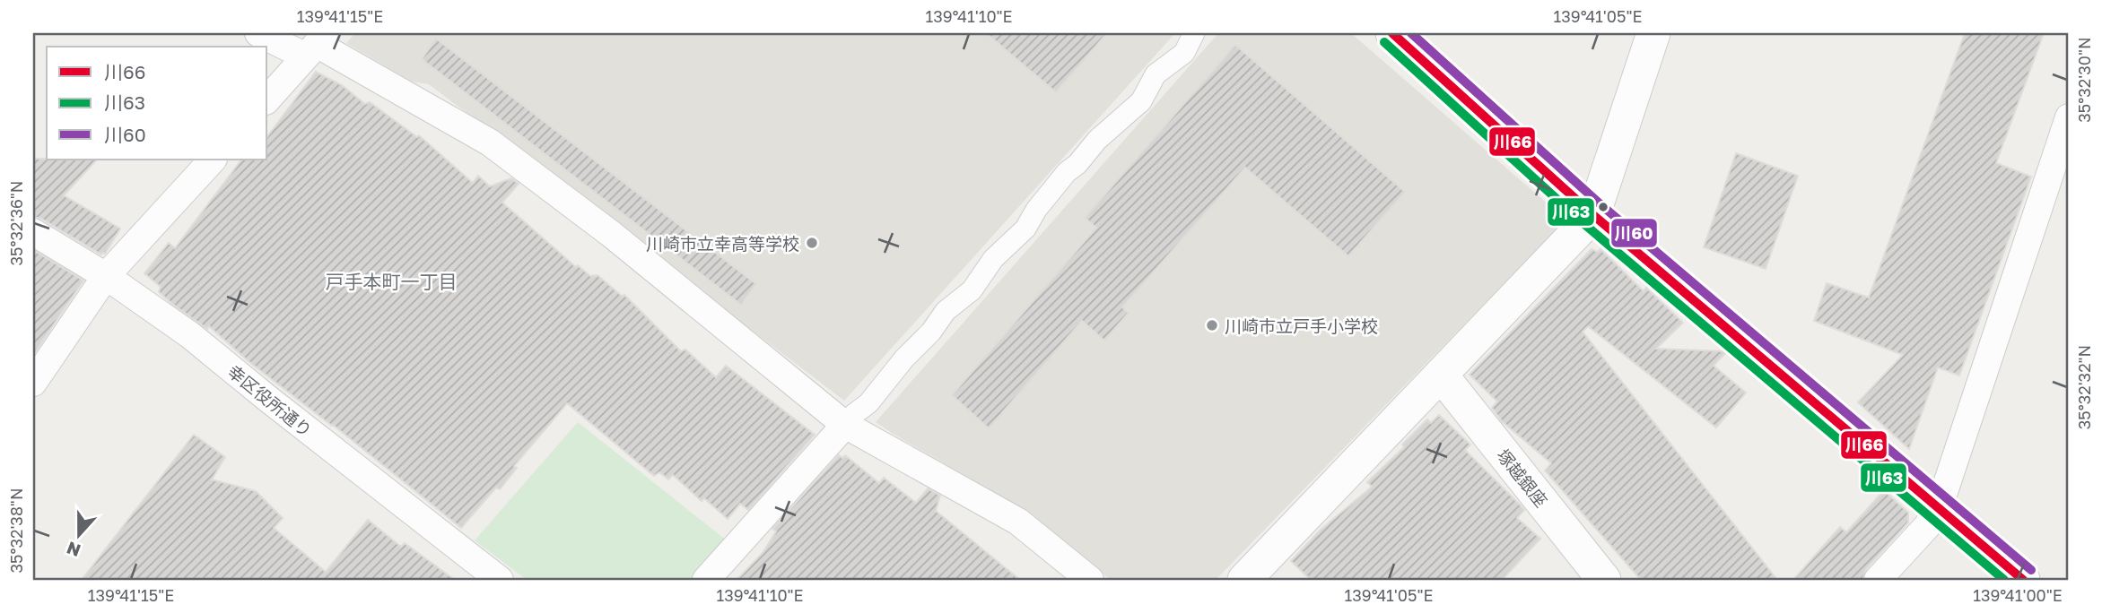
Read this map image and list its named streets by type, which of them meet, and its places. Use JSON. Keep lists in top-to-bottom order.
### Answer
{
  "streets": {
    "street": ["幸区役所通り", "塚越銀座"]
  },
  "districts": ["戸手本町一丁目"],
  "places": ["川崎市立幸高等学校", "川崎市立戸手小学校"],
  "lines": ["transit line 川66", "transit line 川60", "transit line 川63"],
  "legend": ["川66", "川63", "川60"],
  "north": "bottom",
  "coordinates": [
    "139°41'15\"E",
    "139°41'10\"E",
    "139°41'05\"E",
    "35°32'30\"N",
    "35°32'36\"N",
    "35°32'32\"N",
    "35°32'38\"N",
    "139°41'00\"E"
  ]
}
